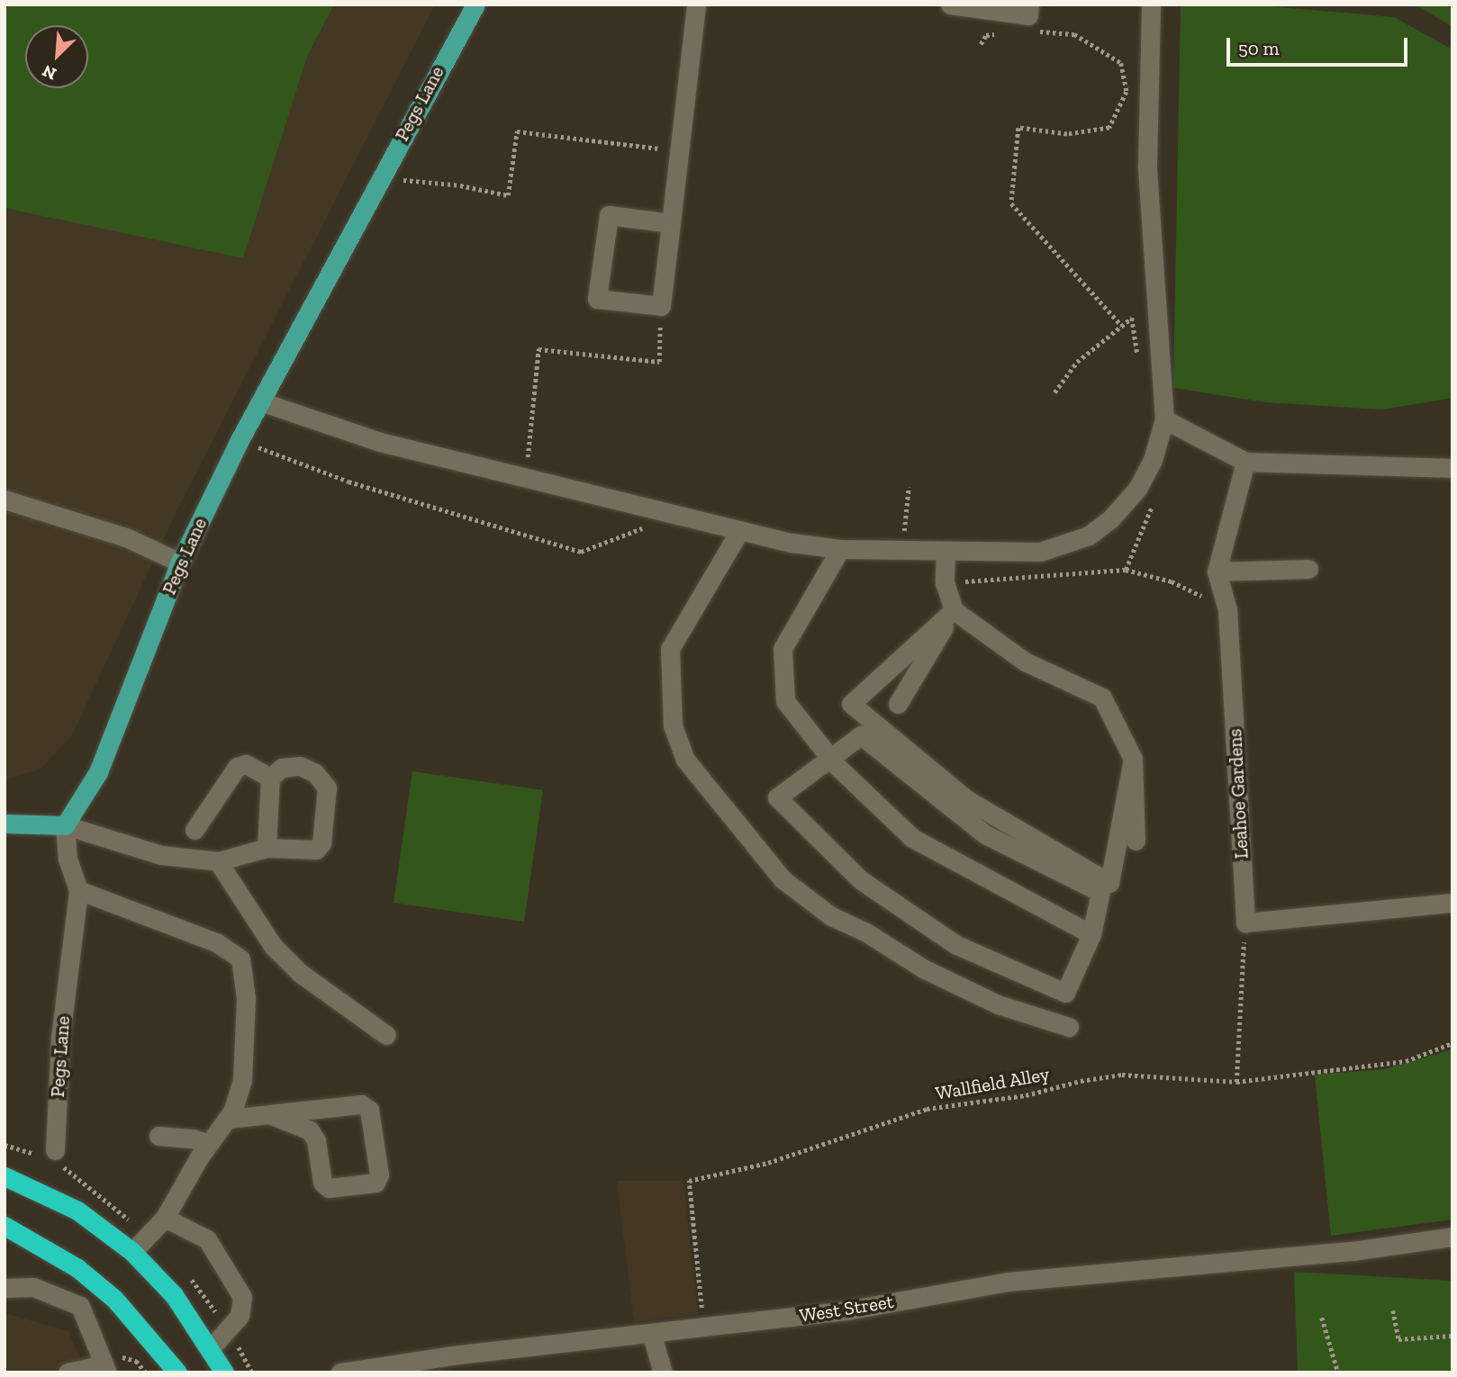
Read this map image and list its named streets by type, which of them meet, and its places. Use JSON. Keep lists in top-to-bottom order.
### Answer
{
  "streets": {
    "main road": ["Pegs Lane"],
    "street": ["Leahoe Gardens", "West Street"],
    "path": ["Wallfield Alley"]
  },
  "crossings": [
    ["Wallfield Alley", "West Street"]
  ],
  "scale_bar": "50 m",
  "north": "bottom left"
}
